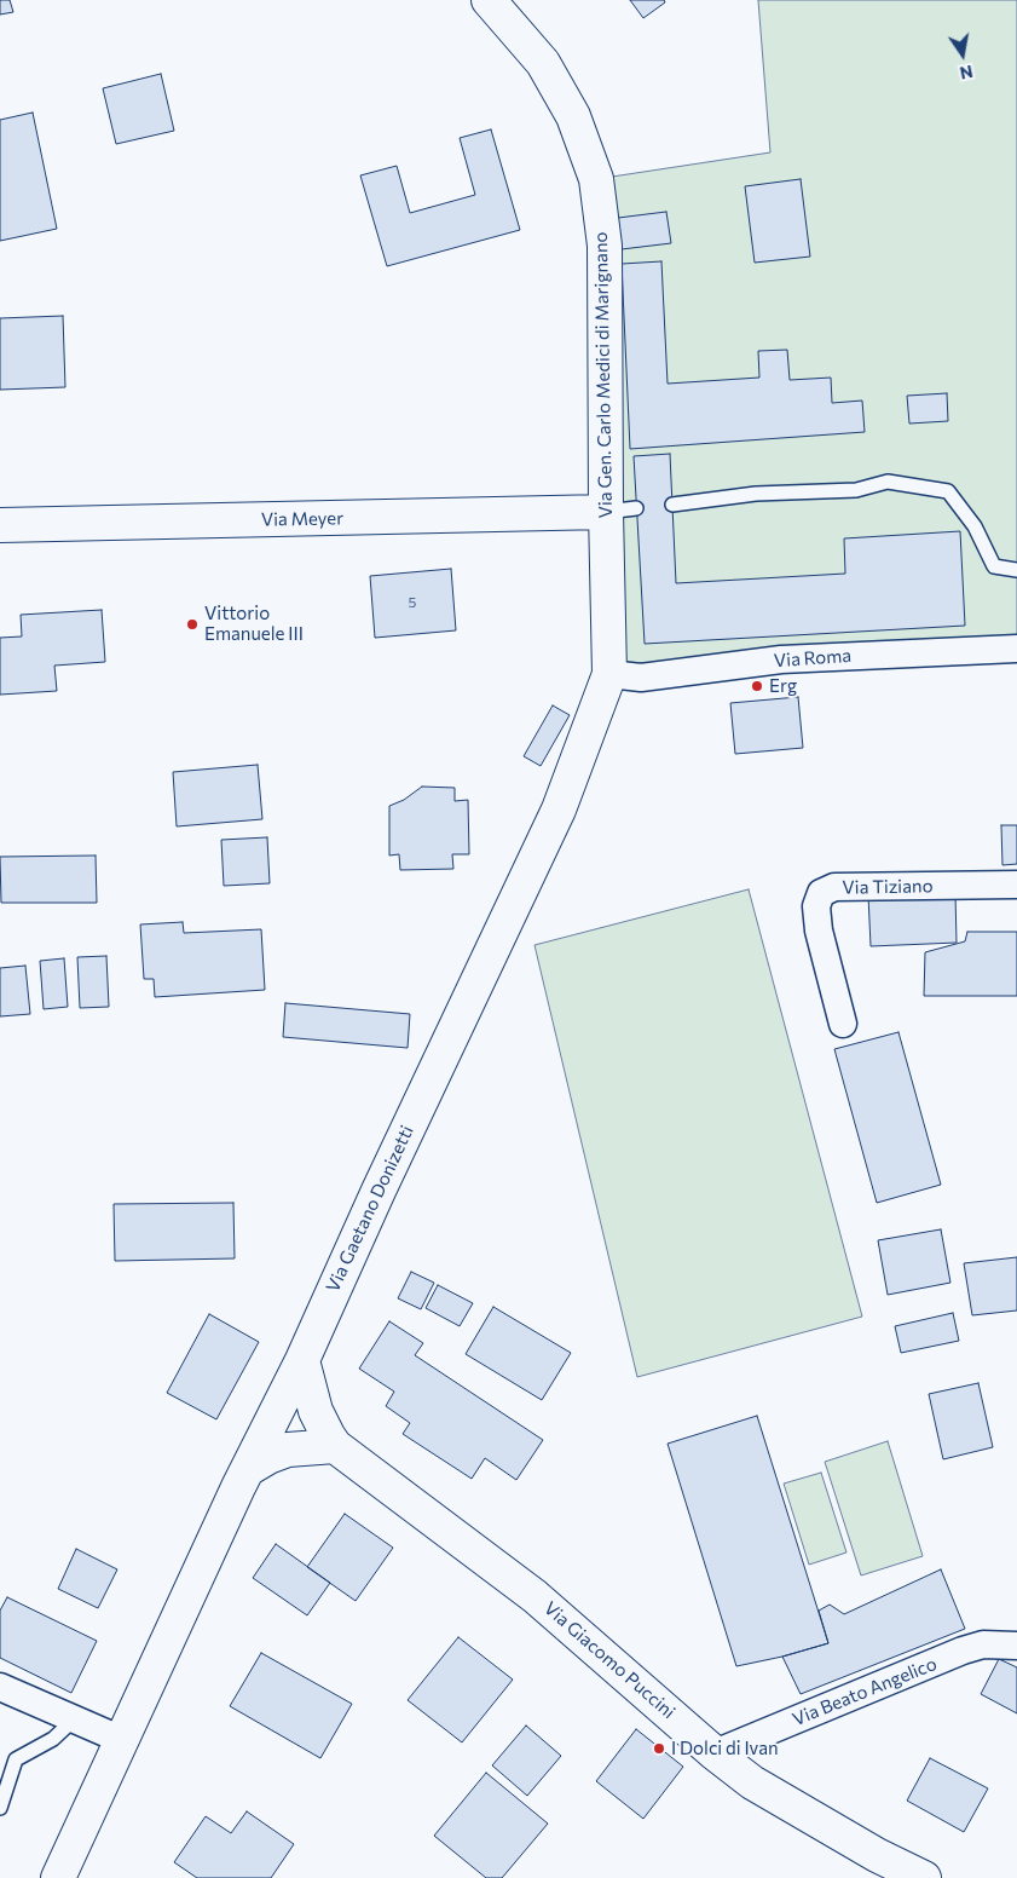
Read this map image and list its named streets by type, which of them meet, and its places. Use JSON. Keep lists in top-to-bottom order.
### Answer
{
  "streets": {
    "street": [
      "Via Gen. Carlo Medici di Marignano",
      "Via Meyer",
      "Via Roma",
      "Via Tiziano",
      "Via Gaetano Donizetti",
      "Via Giacomo Puccini",
      "Via Beato Angelico"
    ]
  },
  "crossings": [
    ["Via Gen. Carlo Medici di Marignano", "Via Meyer"],
    ["Via Gen. Carlo Medici di Marignano", "Via Roma"],
    ["Via Gen. Carlo Medici di Marignano", "Via Gaetano Donizetti"],
    ["Via Roma", "Via Gaetano Donizetti"],
    ["Via Gaetano Donizetti", "Via Giacomo Puccini"],
    ["Via Giacomo Puccini", "Via Beato Angelico"]
  ],
  "places": ["Vittorio Emanuele III", "Erg", "I Dolci di Ivan"],
  "house_numbers": ["5"],
  "north": "bottom"
}
